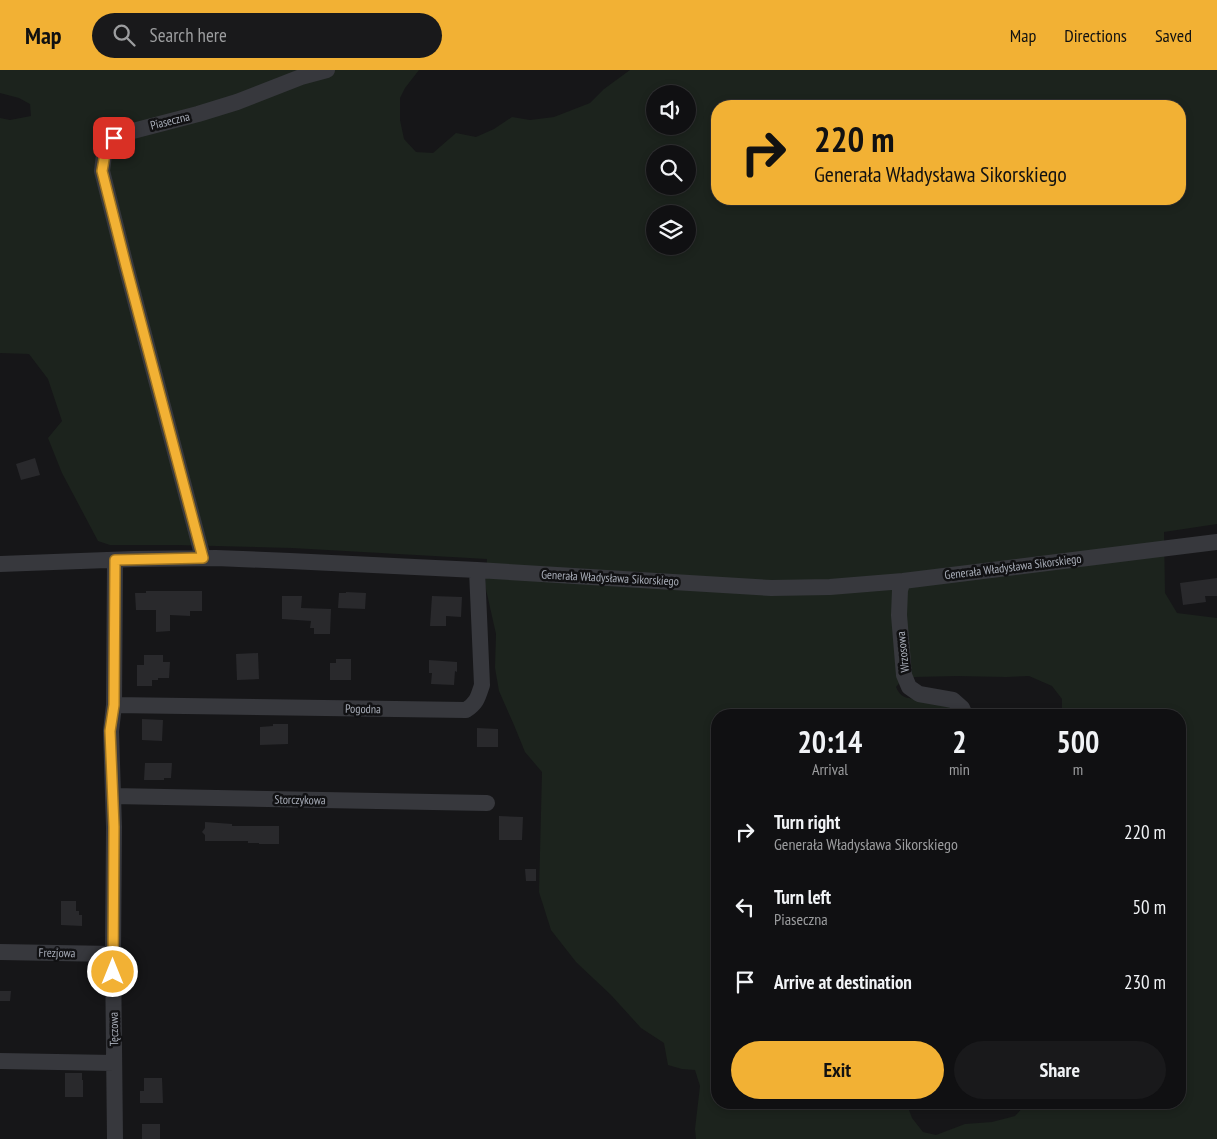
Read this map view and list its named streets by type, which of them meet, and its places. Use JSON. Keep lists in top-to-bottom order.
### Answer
{
  "streets": {
    "street": [
      "Piaseczna",
      "Generała Władysława Sikorskiego",
      "Wrzosowa",
      "Pogodna",
      "Storczykowa",
      "Frezjowa",
      "Tęczowa"
    ]
  },
  "crossings": [
    ["Piaseczna", "Generała Władysława Sikorskiego"],
    ["Generała Władysława Sikorskiego", "Wrzosowa"],
    ["Generała Władysława Sikorskiego", "Pogodna"],
    ["Generała Władysława Sikorskiego", "Tęczowa"],
    ["Pogodna", "Tęczowa"],
    ["Storczykowa", "Tęczowa"],
    ["Frezjowa", "Tęczowa"]
  ],
  "page": {
    "header": "Map",
    "search": "Search here",
    "nav": ["Map", "Directions", "Saved"],
    "turn": ["220 m", "Generała Władysława Sikorskiego"],
    "eta": [
      "20:14",
      "Arrival",
      "2",
      "min",
      "500",
      "m"
    ],
    "list": [
      {
        "name": "Turn right",
        "note": "Generała Władysława Sikorskiego",
        "value": "220 m"
      },
      {
        "name": "Turn left",
        "note": "Piaseczna",
        "value": "50 m"
      },
      {
        "name": "Arrive at destination",
        "value": "230 m"
      }
    ],
    "buttons": ["Exit", "Share"]
  }
}
